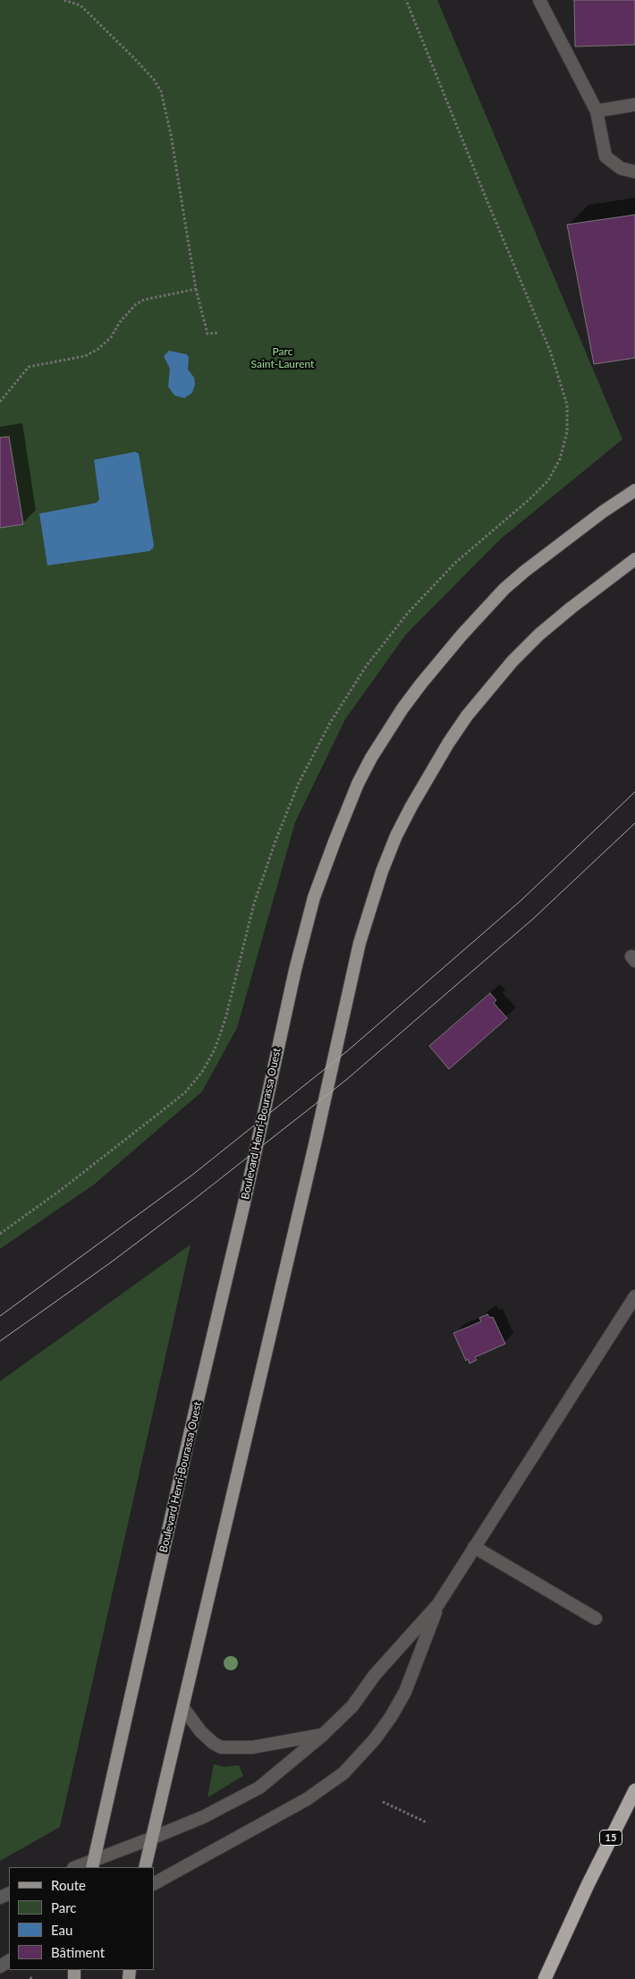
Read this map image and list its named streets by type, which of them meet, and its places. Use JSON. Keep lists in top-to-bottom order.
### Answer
{
  "streets": {
    "highway": ["15"],
    "main road": ["Boulevard Henri-Bourassa Ouest"]
  },
  "parks": ["Parc Saint-Laurent"],
  "legend": [
    "Route",
    "Parc",
    "Eau",
    "Bâtiment"
  ]
}
